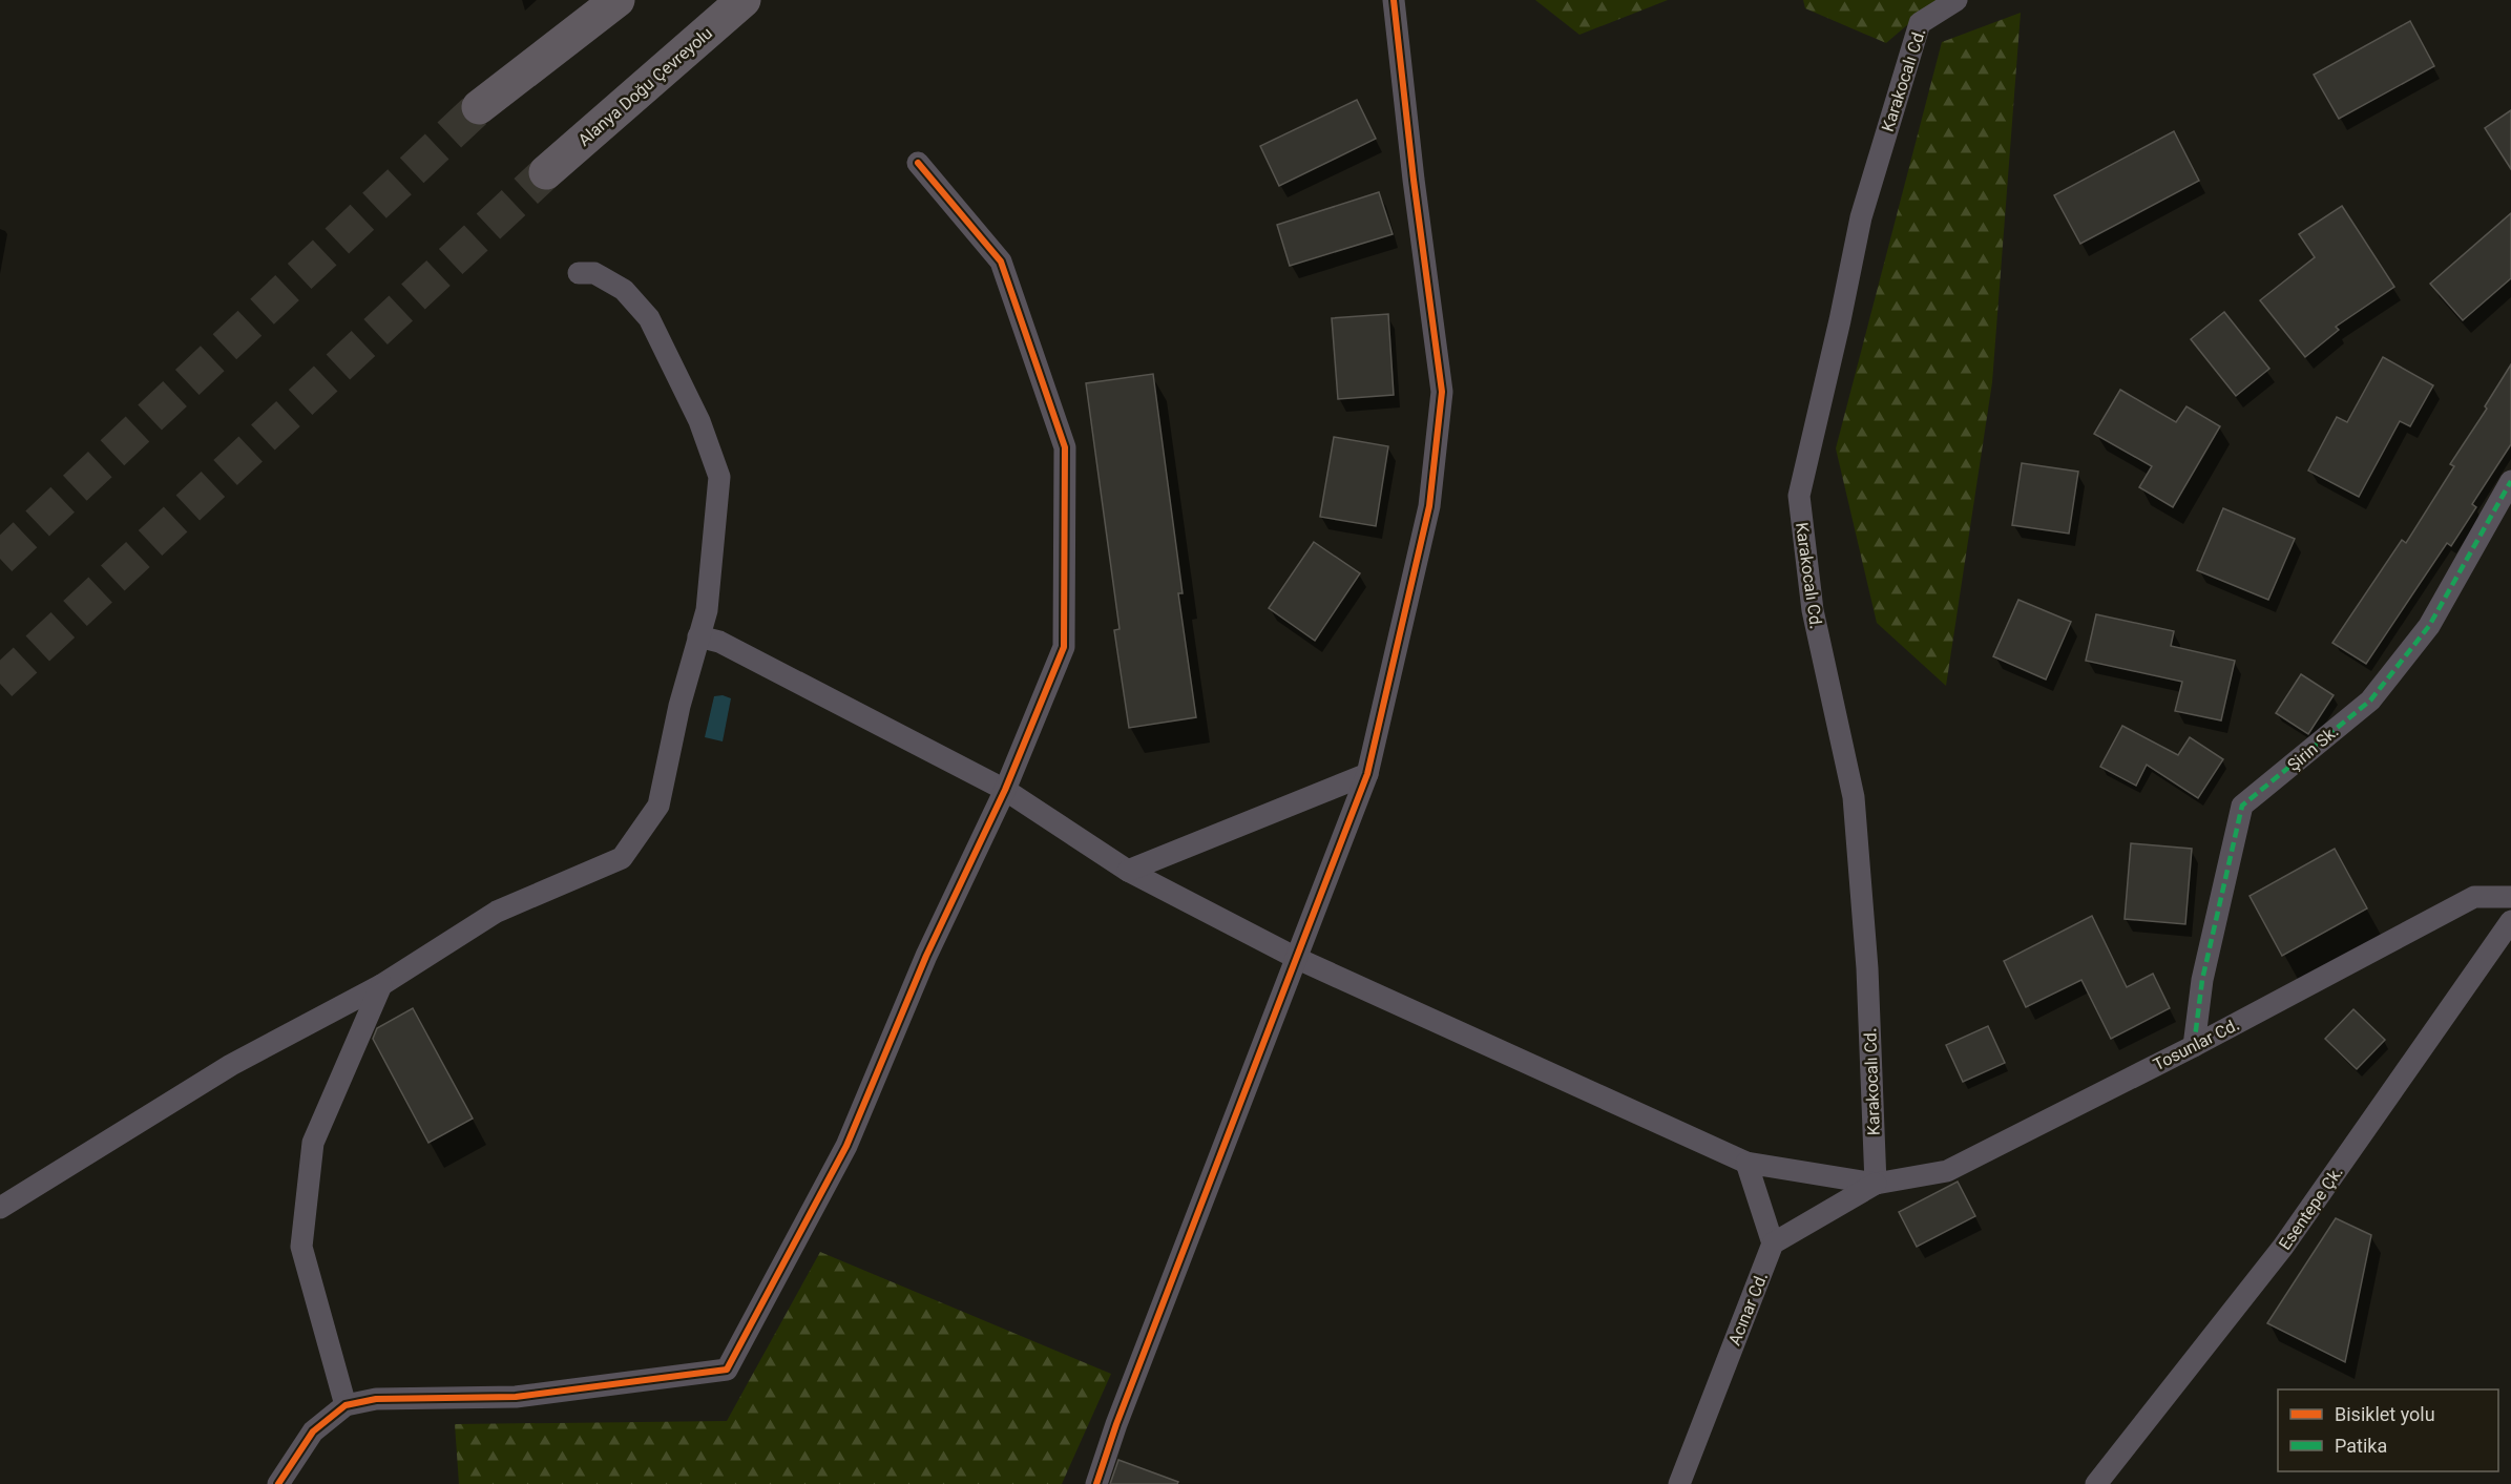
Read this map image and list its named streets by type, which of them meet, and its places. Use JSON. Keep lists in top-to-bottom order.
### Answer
{
  "streets": {
    "highway": ["Alanya Doğu Çevreyolu"],
    "street": [
      "Karakocalı Cd.",
      "Şirin Sk.",
      "Tosunlar Cd.",
      "Esentepe Çk.",
      "Acınar Cd."
    ]
  },
  "crossings": [
    ["Karakocalı Cd.", "Tosunlar Cd."],
    ["Şirin Sk.", "Tosunlar Cd."]
  ],
  "legend": ["Bisiklet yolu", "Patika"]
}
